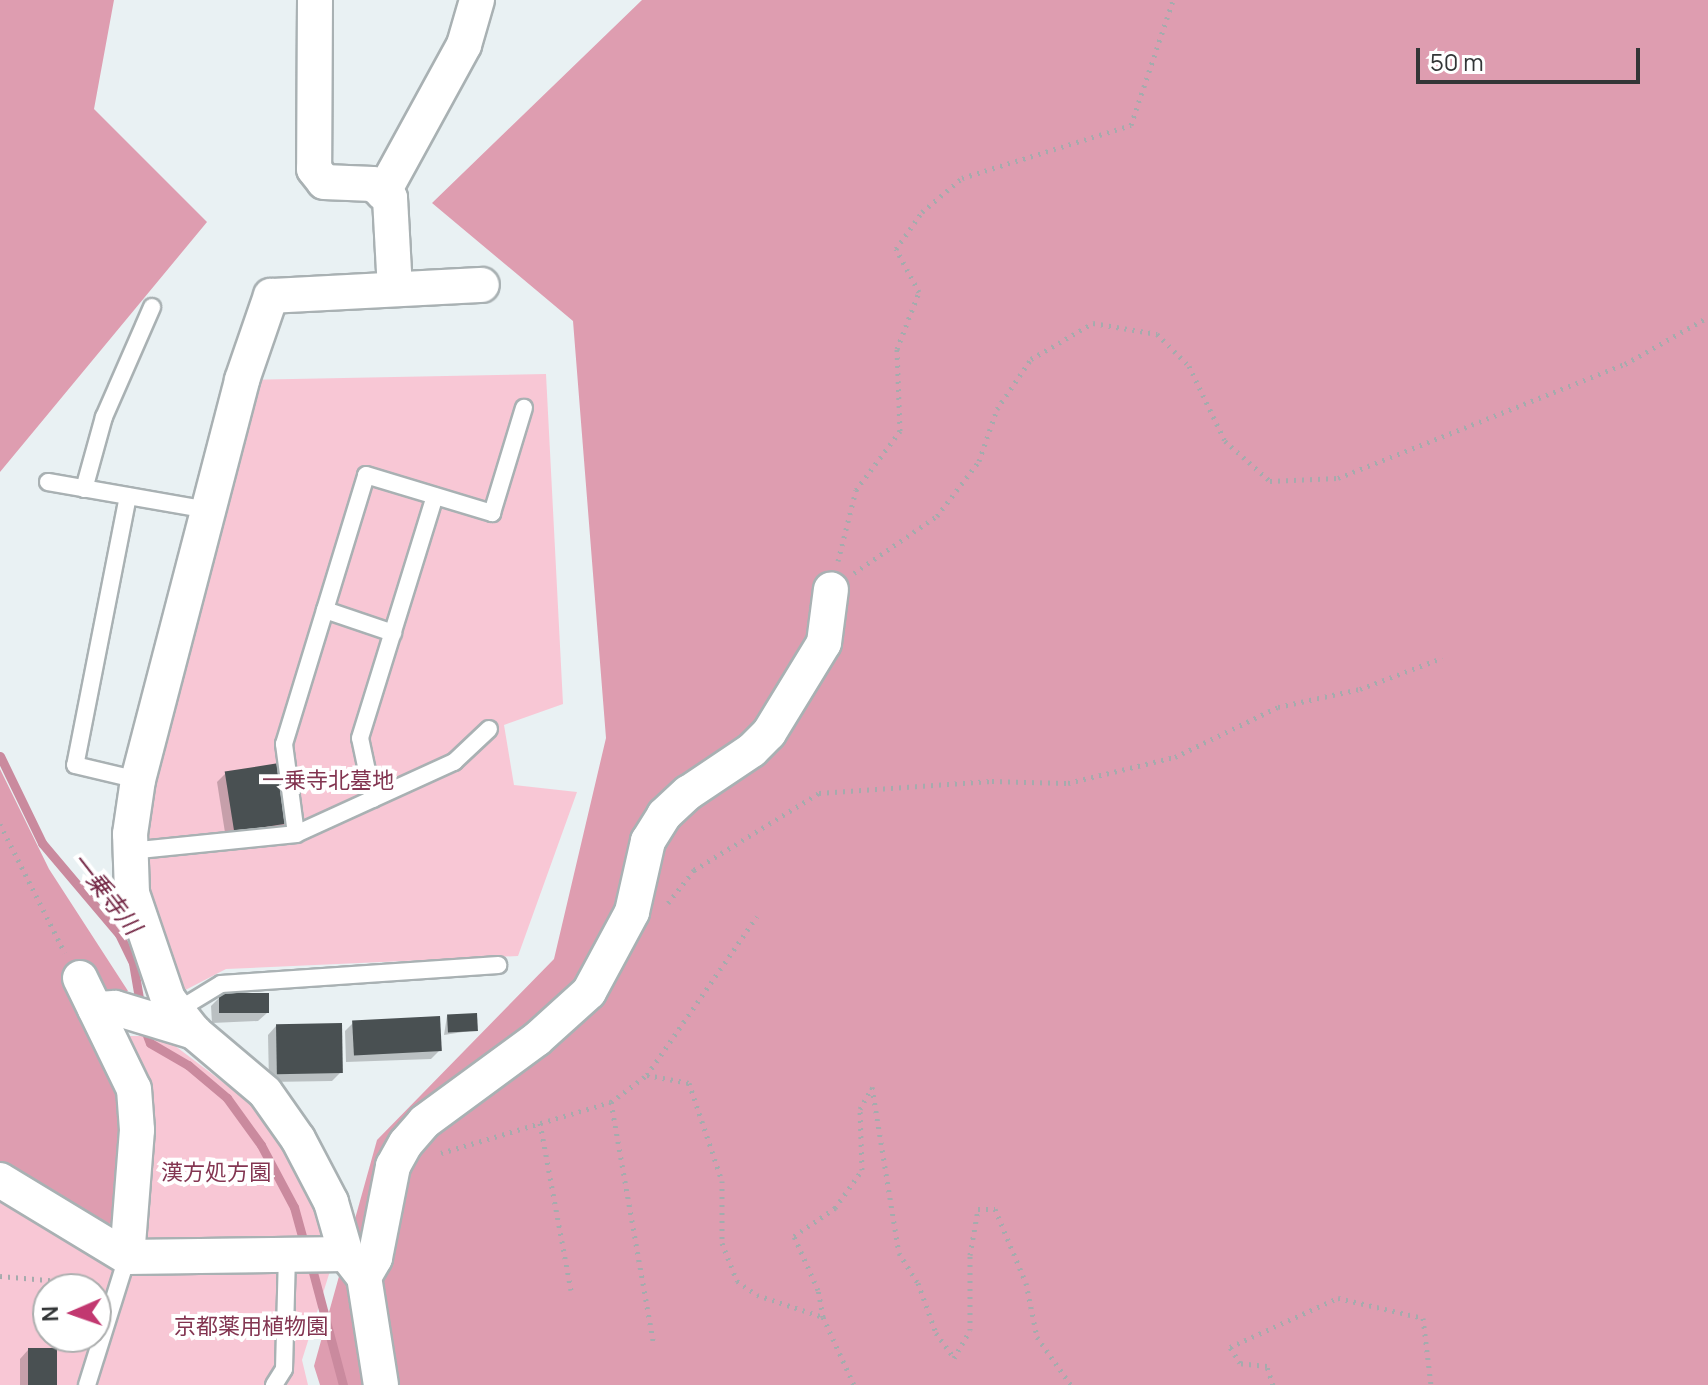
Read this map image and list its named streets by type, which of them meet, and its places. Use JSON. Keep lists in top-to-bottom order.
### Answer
{
  "water": ["一乗寺川"],
  "parks": ["一乗寺北墓地", "漢方処方園", "京都薬用植物園"],
  "scale_bar": "50 m",
  "north": "left"
}
